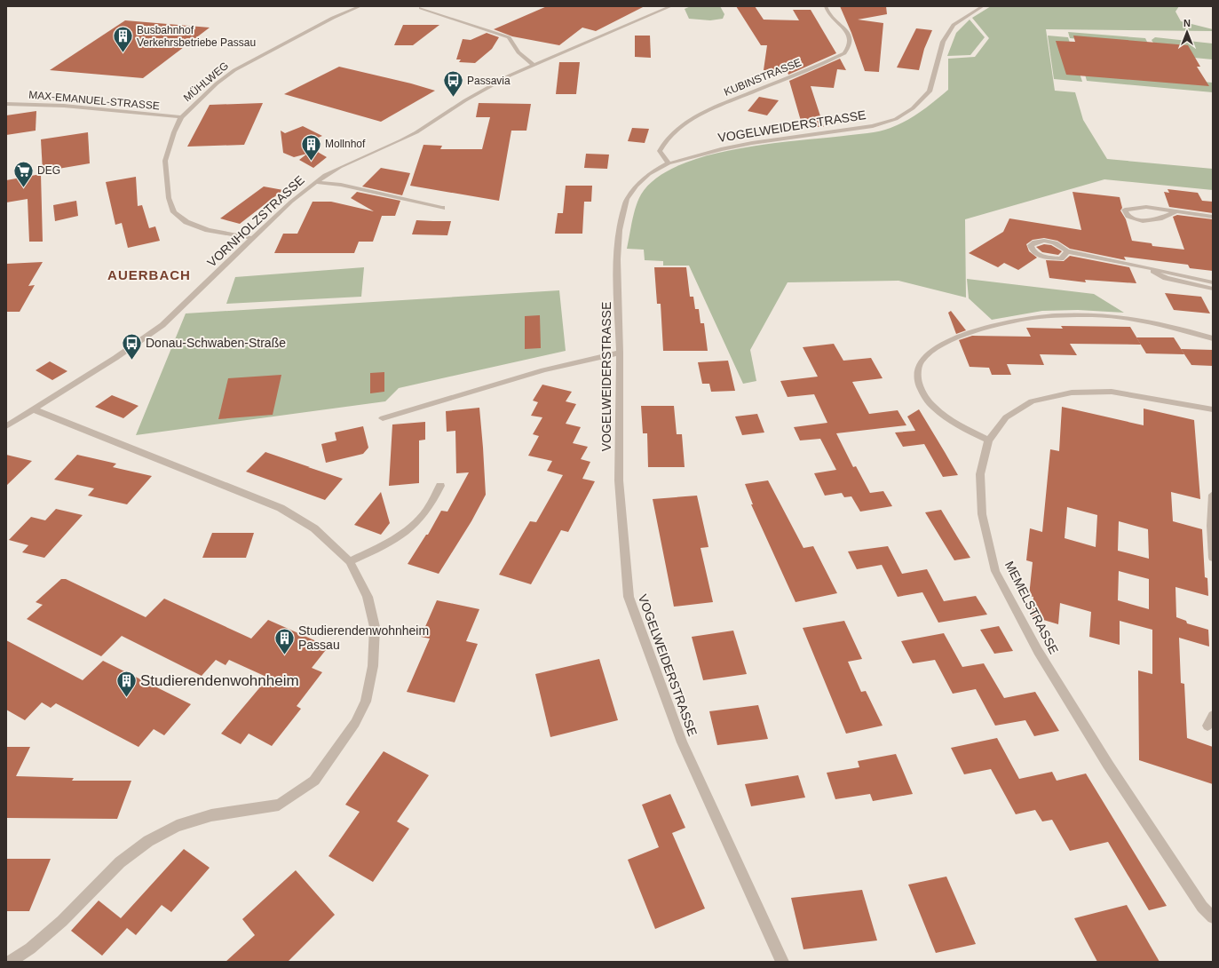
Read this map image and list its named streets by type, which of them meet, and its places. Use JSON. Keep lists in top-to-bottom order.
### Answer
{
  "streets": {
    "street": [
      "KUBINSTRASSE",
      "MÜHLWEG",
      "MAX-EMANUEL-STRASSE",
      "VOGELWEIDERSTRASSE",
      "VORNHOLZSTRASSE",
      "MEMELSTRASSE"
    ]
  },
  "crossings": [
    ["KUBINSTRASSE", "VOGELWEIDERSTRASSE"],
    ["MÜHLWEG", "MAX-EMANUEL-STRASSE"]
  ],
  "districts": ["AUERBACH"],
  "places": {
    "building": [
      "Busbahnhof Verkehrsbetriebe Passau",
      "Mollnhof",
      "Studierendenwohnheim Passau",
      "Studierendenwohnheim"
    ],
    "bus stop": ["Passavia", "Donau-Schwaben-Straße"],
    "supermarket": ["DEG"]
  },
  "north": "top"
}
